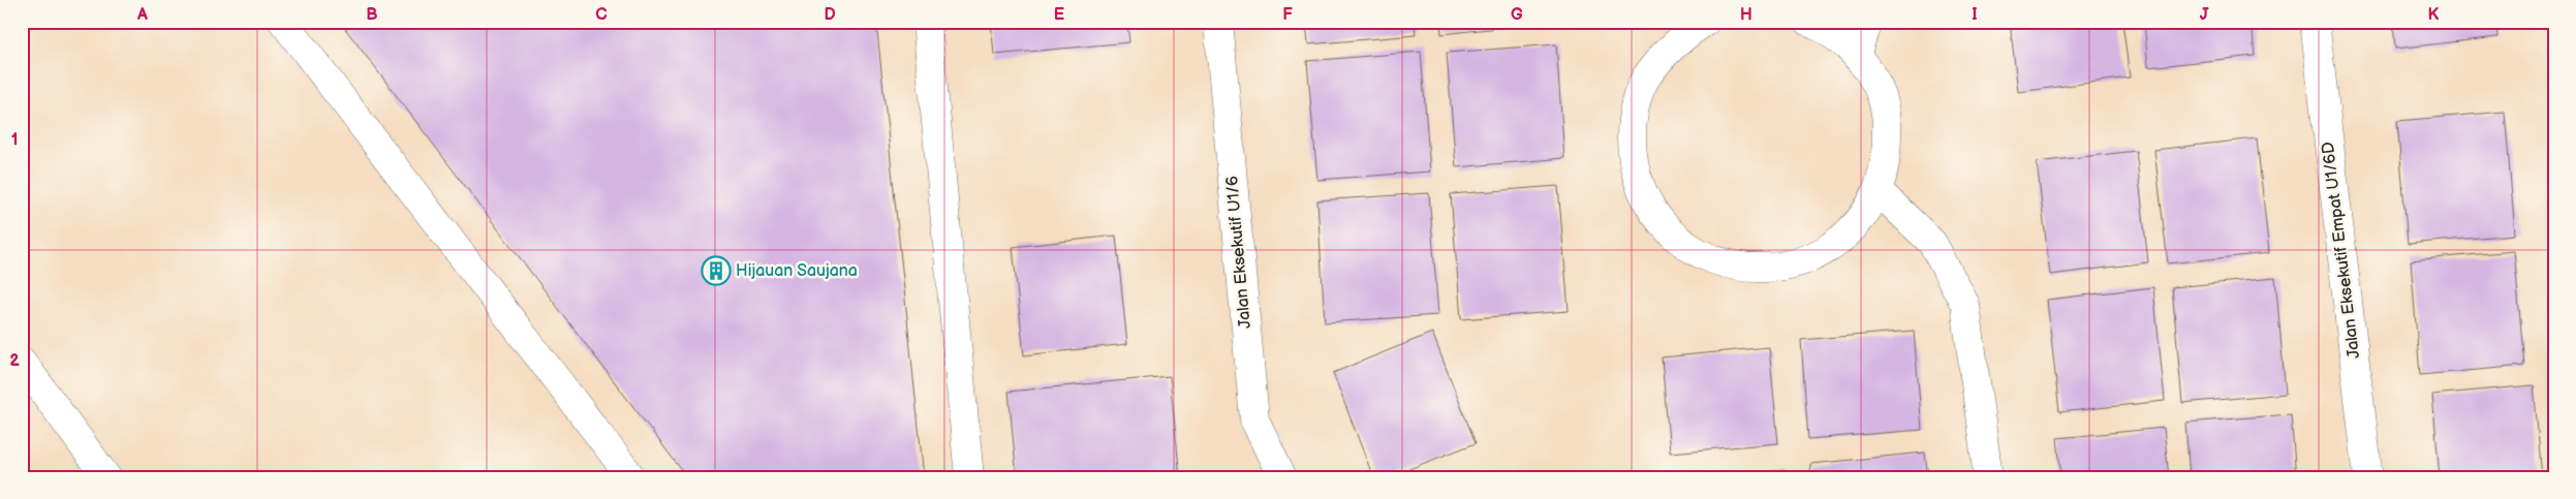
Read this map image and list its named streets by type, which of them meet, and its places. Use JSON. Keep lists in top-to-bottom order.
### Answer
{
  "streets": {
    "main road": ["Jalan Eksekutif Empat U1/6D", "Jalan Eksekutif U1/6"]
  },
  "places": {
    "building": ["Hijauan Saujana"]
  },
  "grid": {
    "columns": [
      "A",
      "B",
      "C",
      "D",
      "E",
      "F",
      "G",
      "H",
      "I",
      "J",
      "K"
    ],
    "rows": ["1", "2"]
  }
}
